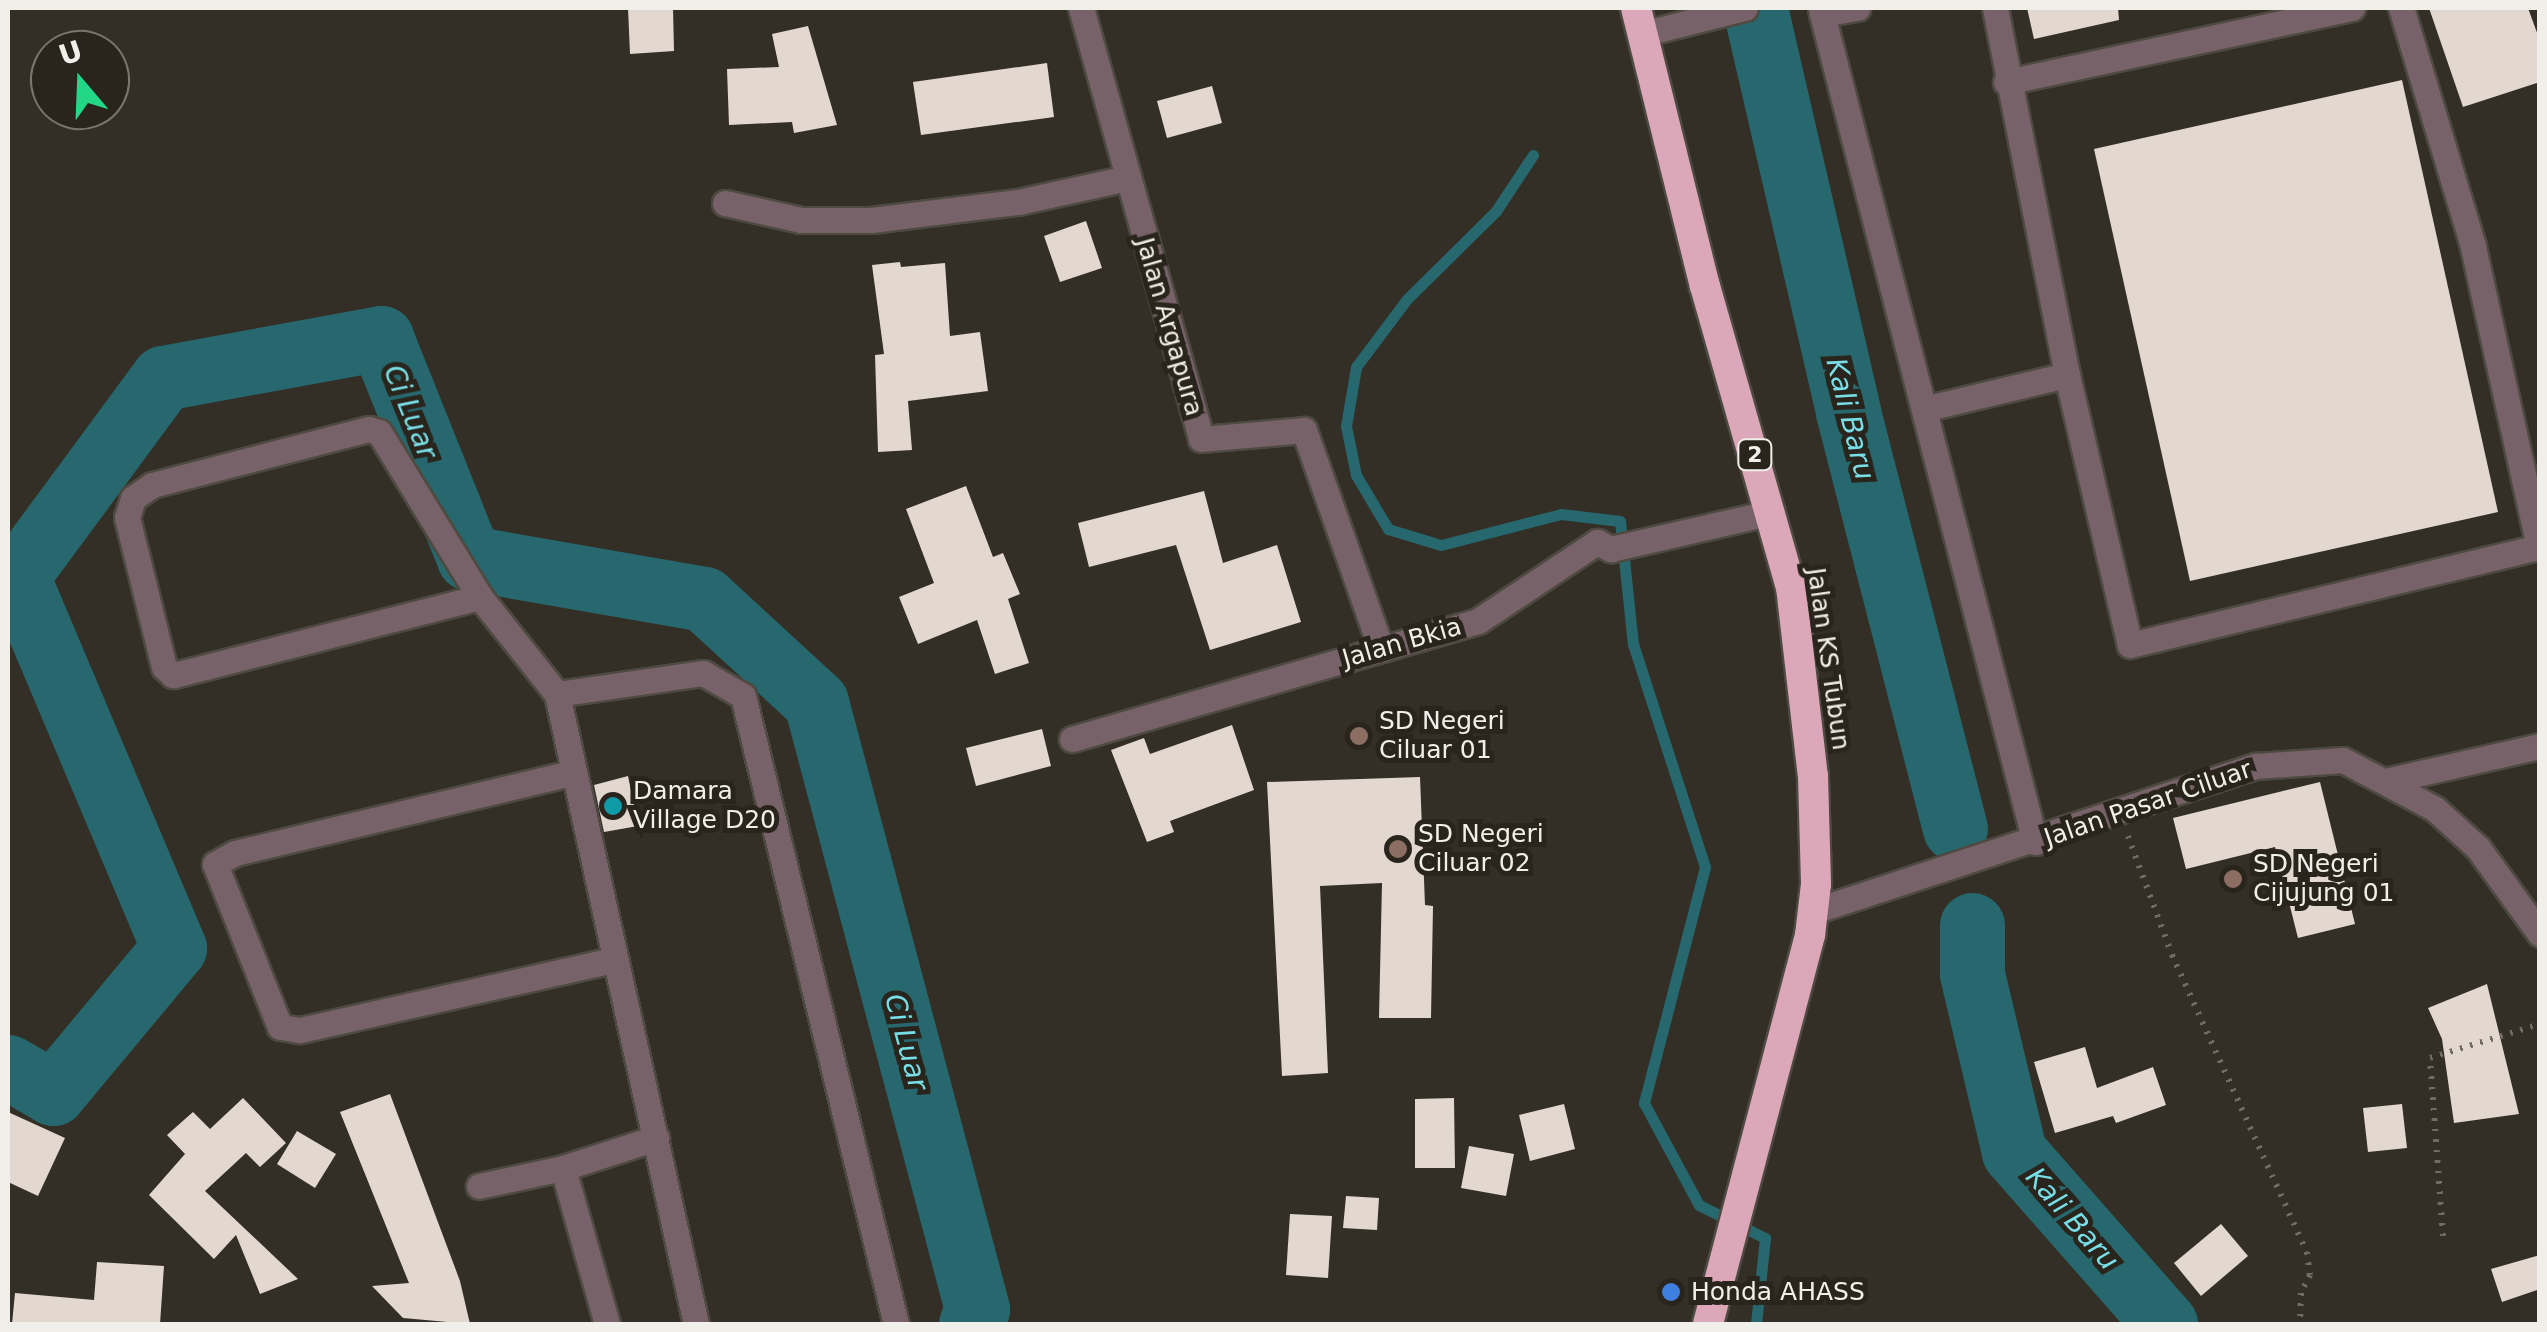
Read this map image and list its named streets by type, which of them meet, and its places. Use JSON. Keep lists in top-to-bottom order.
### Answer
{
  "streets": {
    "highway": ["2", "Jalan KS Tubun"],
    "street": ["Jalan Argapura", "Jalan Bkia", "Jalan Pasar Ciluar"]
  },
  "crossings": [
    ["Jalan Argapura", "Jalan Bkia"],
    ["Jalan Bkia", "Jalan KS Tubun"],
    ["Jalan KS Tubun", "Jalan Pasar Ciluar"]
  ],
  "water": ["Ci Luar", "Kali Baru"],
  "places": [
    "SD Negeri Ciluar 01",
    "Damara Village D20",
    "SD Negeri Ciluar 02",
    "SD Negeri Cijujung 01",
    "Honda AHASS"
  ],
  "north": "top"
}
